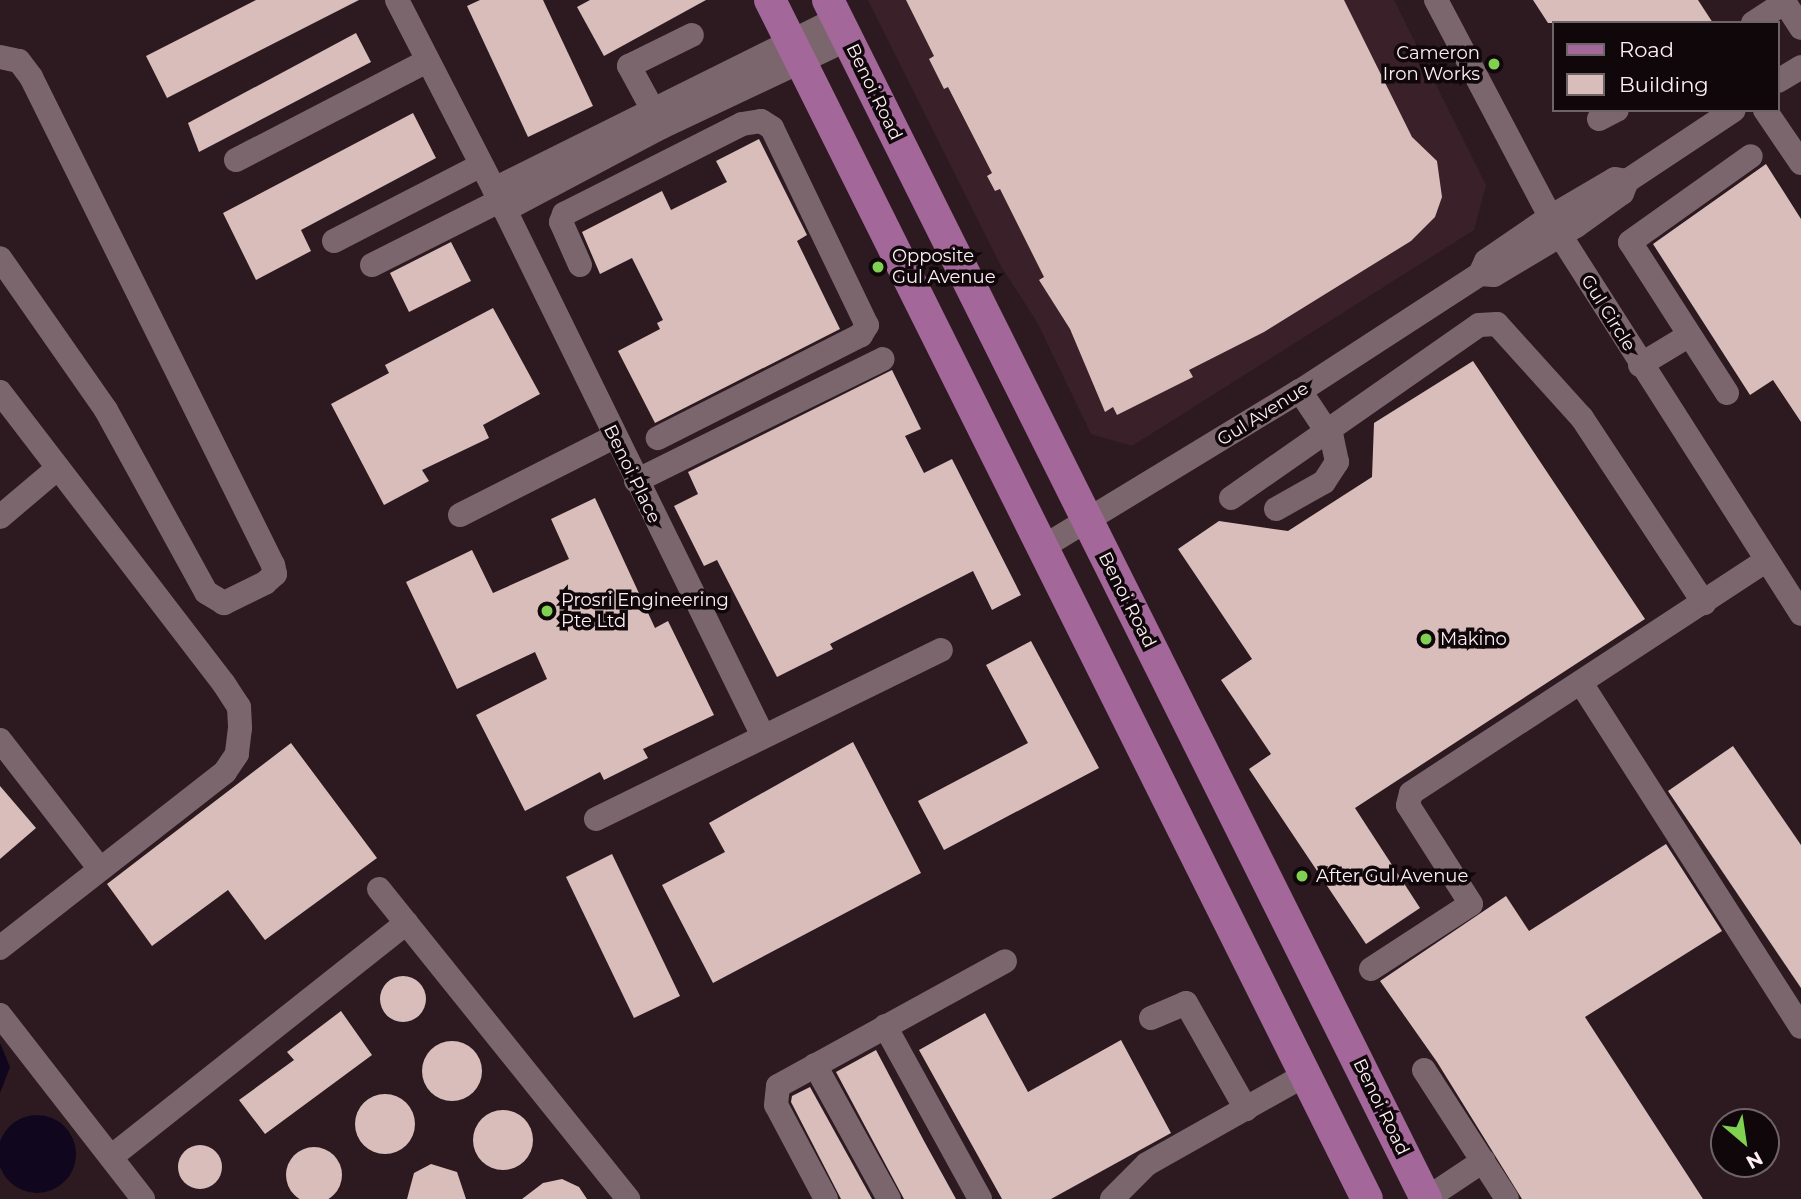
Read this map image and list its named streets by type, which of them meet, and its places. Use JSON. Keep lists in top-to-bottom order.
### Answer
{
  "streets": {
    "main road": ["Benoi Road"],
    "street": ["Gul Circle", "Gul Avenue", "Benoi Place"]
  },
  "crossings": [
    ["Benoi Road", "Gul Avenue"],
    ["Gul Circle", "Gul Avenue"]
  ],
  "places": [
    "Cameron Iron Works",
    "Opposite Gul Avenue",
    "Prosri Engineering Pte Ltd",
    "Makino",
    "After Gul Avenue"
  ],
  "legend": ["Road", "Building"],
  "north": "bottom right"
}
